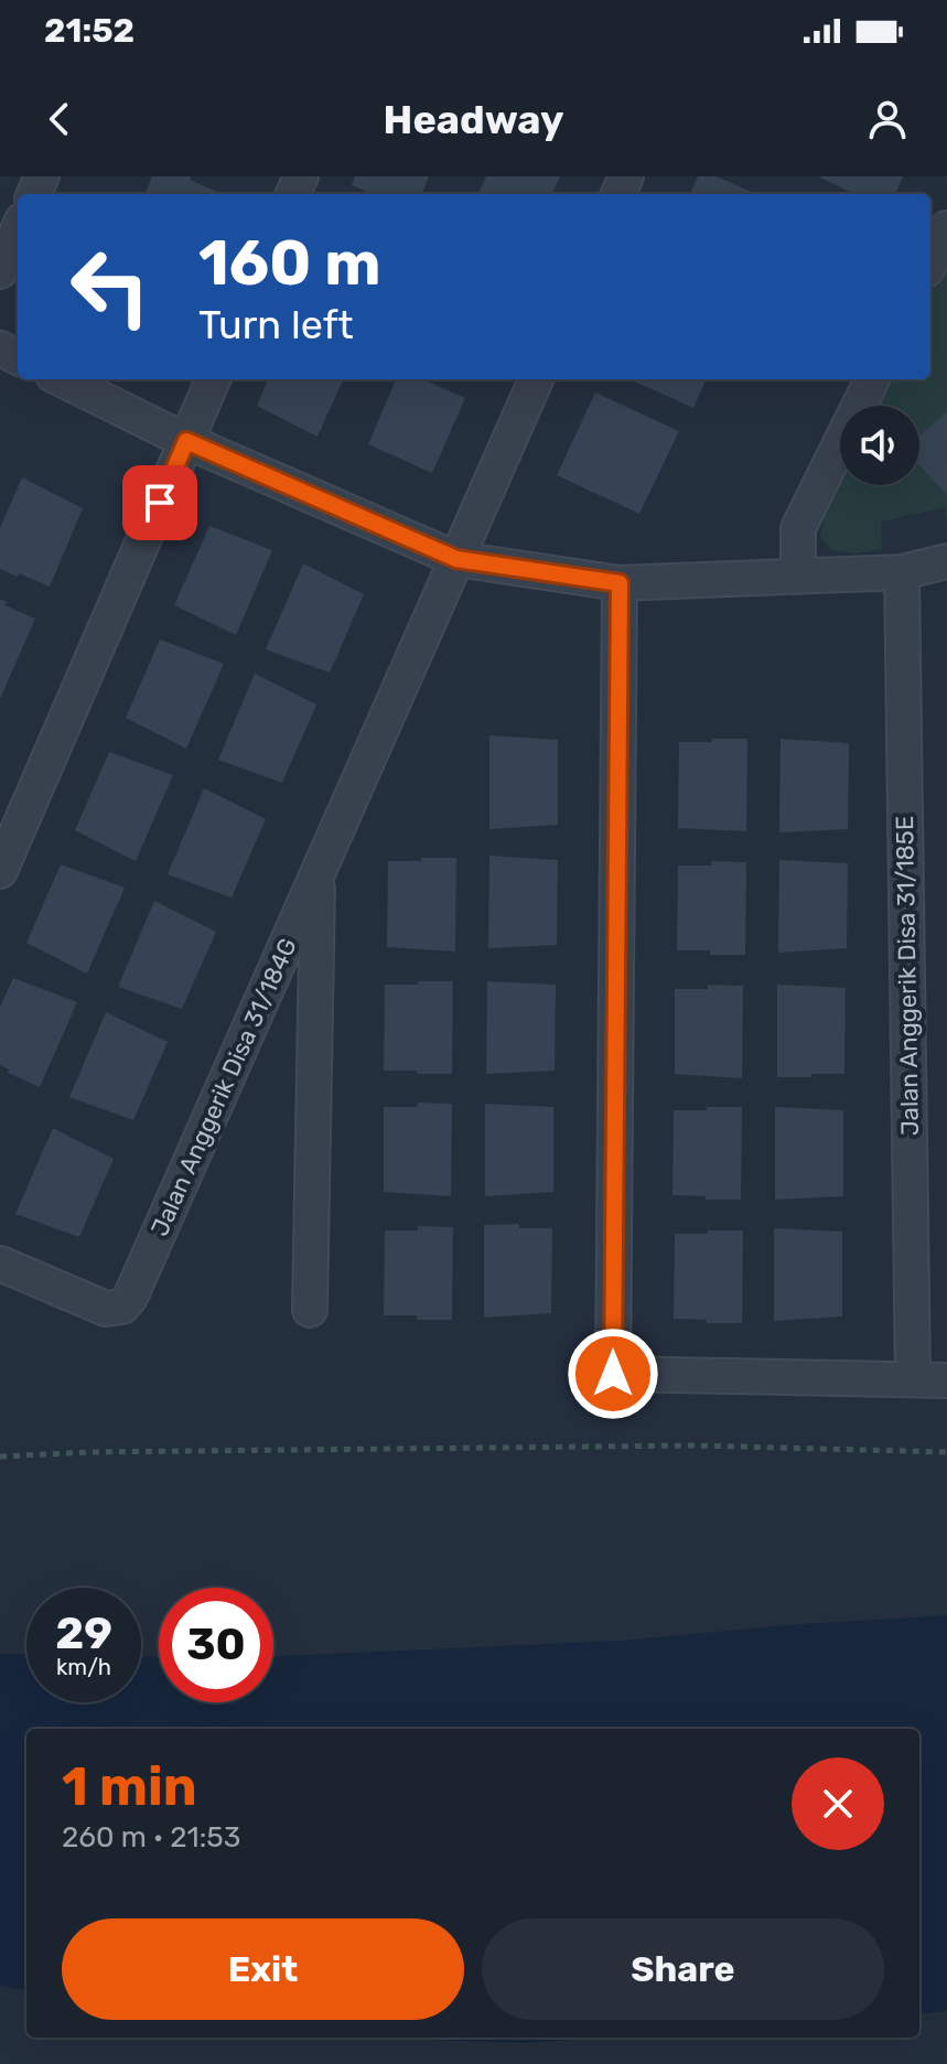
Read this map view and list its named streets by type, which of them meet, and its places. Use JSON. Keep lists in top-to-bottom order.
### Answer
{
  "streets": {
    "street": ["Jalan Anggerik Disa 31/185E", "Jalan Anggerik Disa 31/184G"]
  },
  "page": {
    "status": "21:52",
    "header": "Headway",
    "turn": ["160 m", "Turn left"],
    "speed": "29 km/h",
    "limit": "30",
    "heading": ["1 min", "260 m · 21:53"],
    "buttons": ["Exit", "Share"]
  }
}
